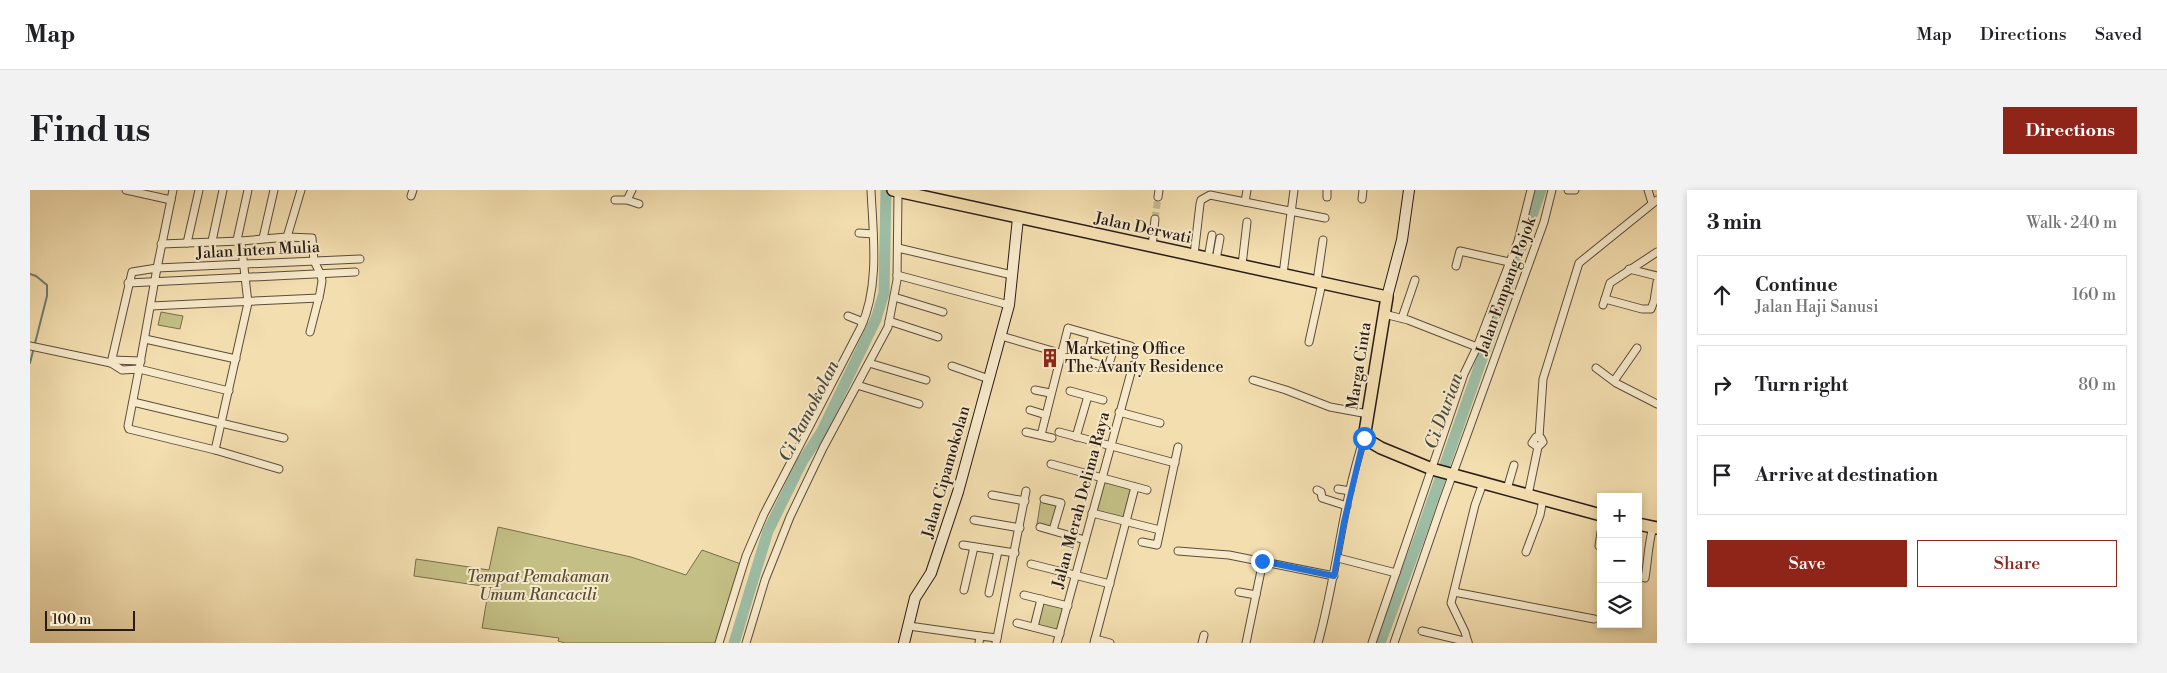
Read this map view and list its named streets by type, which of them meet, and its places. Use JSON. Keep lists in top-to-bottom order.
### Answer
{
  "streets": {
    "main road": ["Jalan Derwati", "Marga Cinta"],
    "street": [
      "Jalan Inten Mulia",
      "Jalan Empang Pojok",
      "Jalan Cipamokolan",
      "Jalan Merah Delima Raya"
    ]
  },
  "crossings": [
    ["Jalan Derwati", "Marga Cinta"],
    ["Jalan Derwati", "Jalan Cipamokolan"]
  ],
  "water": ["Ci Pamokolan", "Ci Durian"],
  "parks": ["Tempat Pemakaman Umum Rancacili"],
  "places": {
    "building": ["Marketing Office The Avanty Residence"]
  },
  "scale_bar": "100 m",
  "page": {
    "header": "Map",
    "nav": ["Map", "Directions", "Saved"],
    "buttons": [
      "Directions",
      ["Save", "Share"]
    ],
    "title": "Find us",
    "heading": ["3 min", "Walk · 240 m"],
    "list": [
      ["Continue", "Jalan Haji Sanusi", "160 m"],
      ["Turn right", "80 m"],
      "Arrive at destination"
    ],
    "map_buttons": ["+", "−"],
    "scale": "100 m"
  }
}
